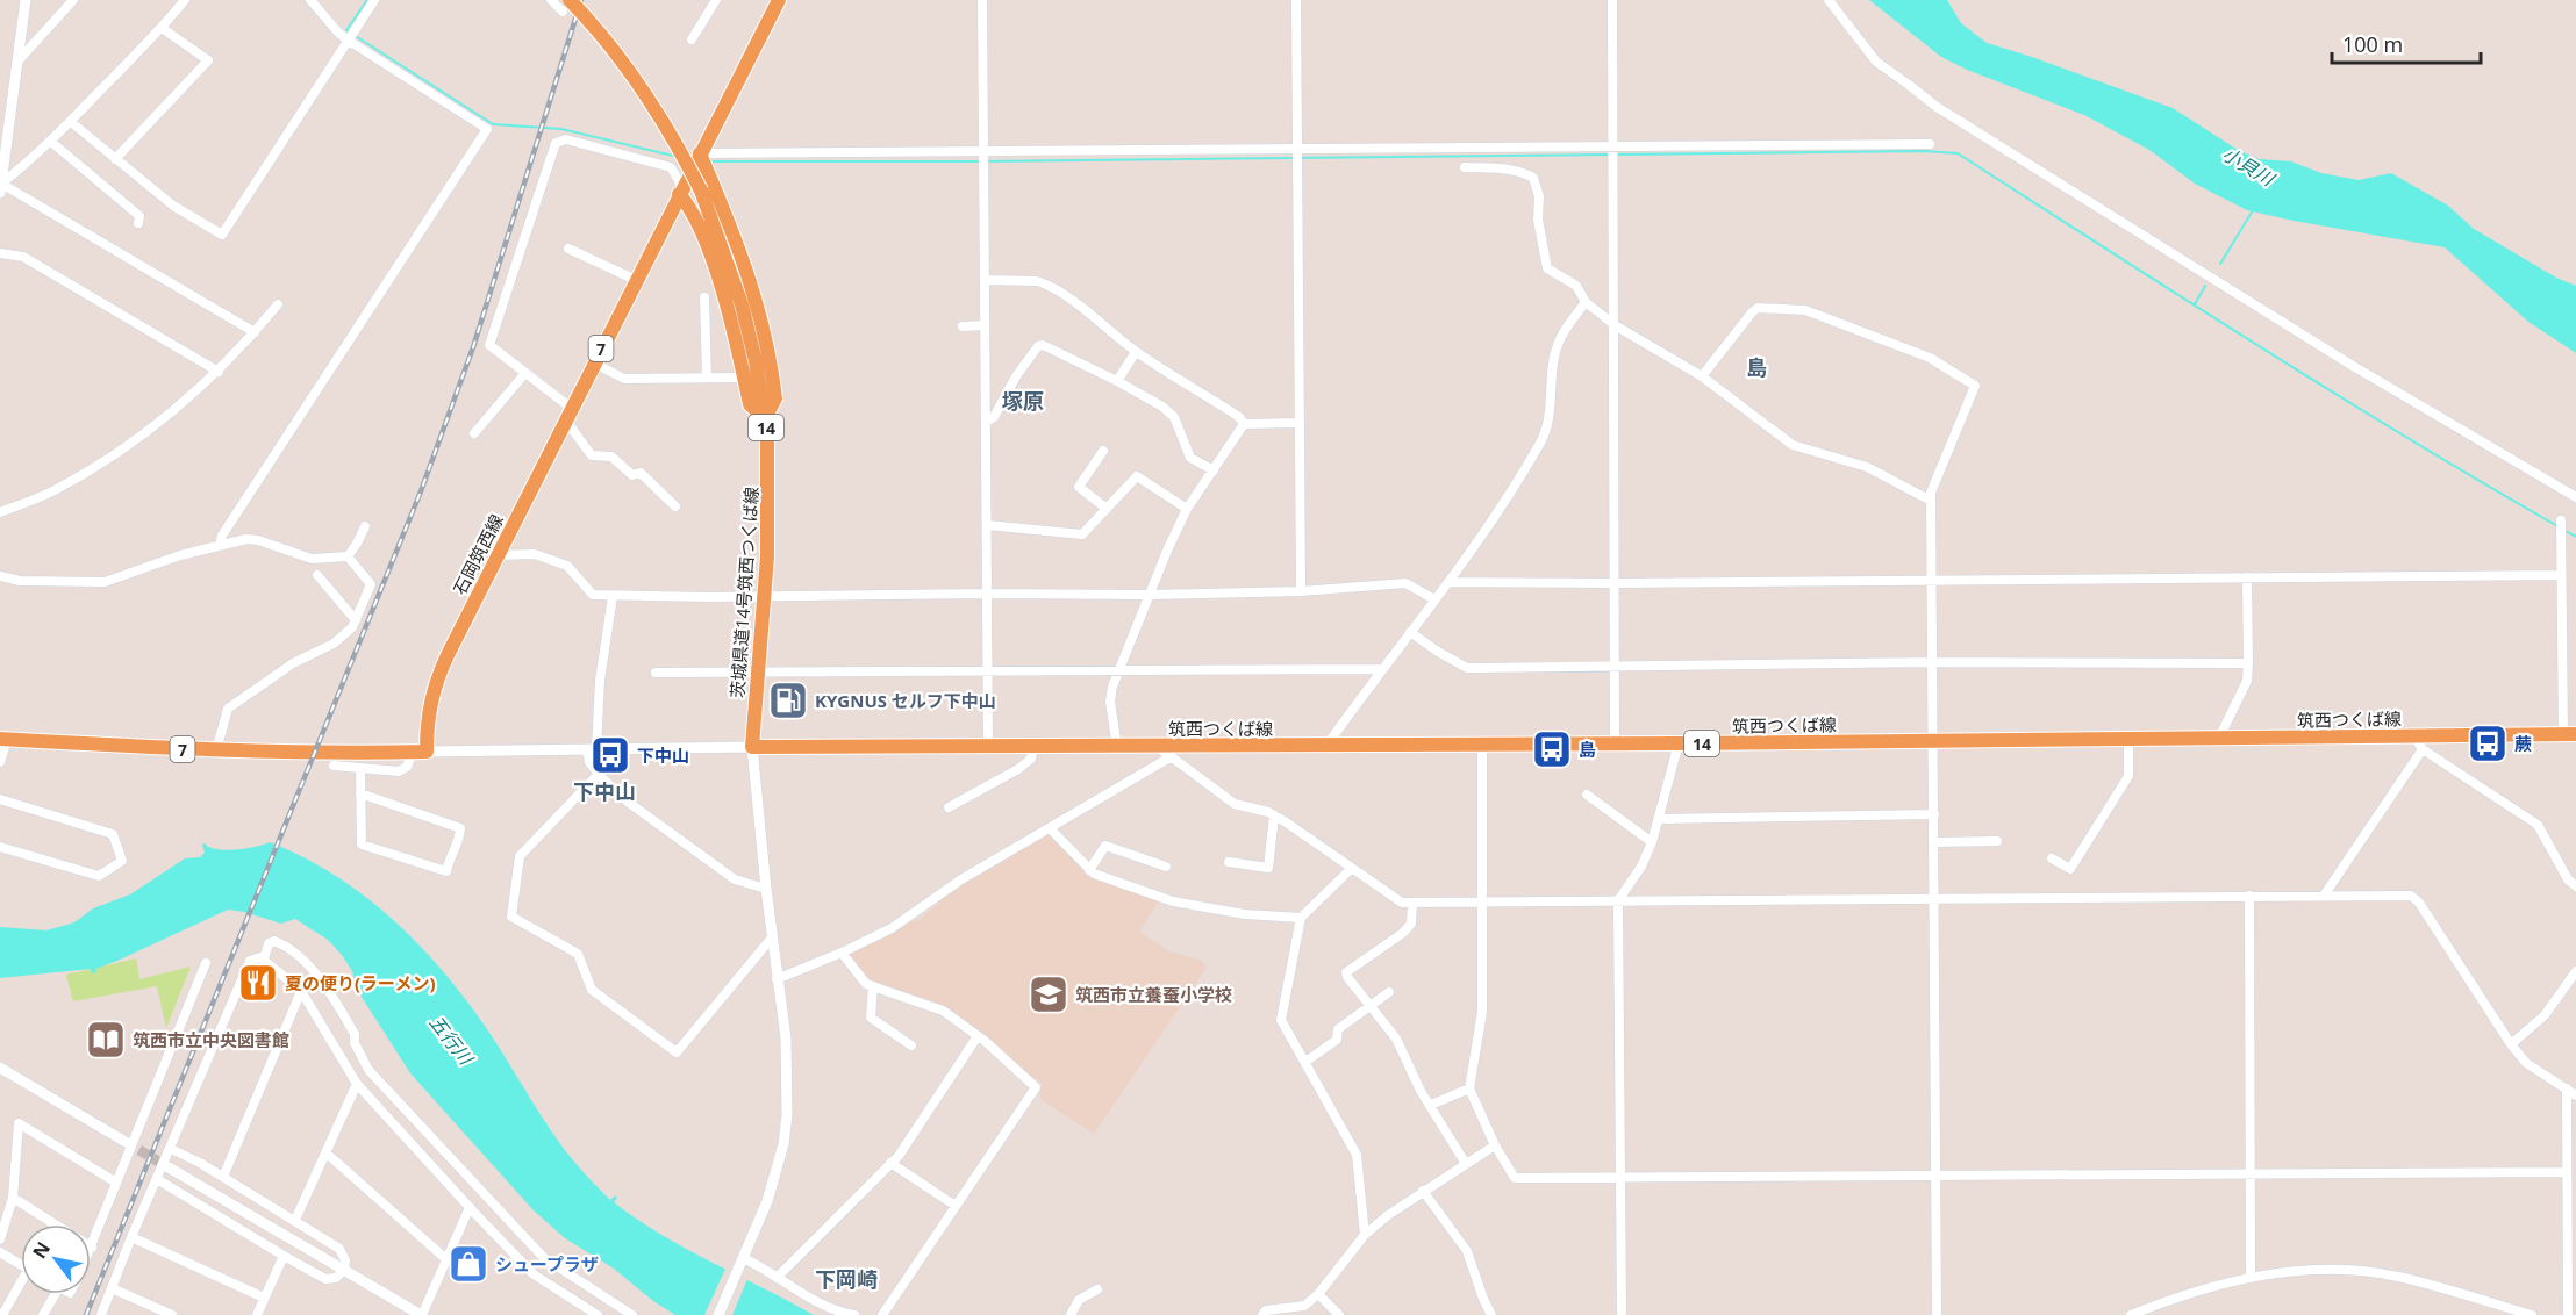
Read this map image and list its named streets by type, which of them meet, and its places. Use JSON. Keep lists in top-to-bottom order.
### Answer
{
  "streets": {
    "main road": [
      "7",
      "14",
      "石岡筑西線",
      "茨城県道14号筑西つくば線",
      "筑西つくば線"
    ]
  },
  "crossings": [
    ["7", "石岡筑西線"],
    ["茨城県道14号筑西つくば線", "筑西つくば線"]
  ],
  "districts": [
    "島",
    "塚原",
    "下中山",
    "下岡崎"
  ],
  "water": ["小貝川", "五行川"],
  "places": {
    "fuel station": ["KYGNUS セルフ下中山"],
    "bus stop": ["蕨", "島", "下中山"],
    "restaurant": ["夏の便り(ラーメン)"],
    "school or university": ["筑西市立養蚕小学校"],
    "library": ["筑西市立中央図書館"],
    "shop": ["シュープラザ"]
  },
  "scale_bar": "100 m",
  "north": "top left"
}
